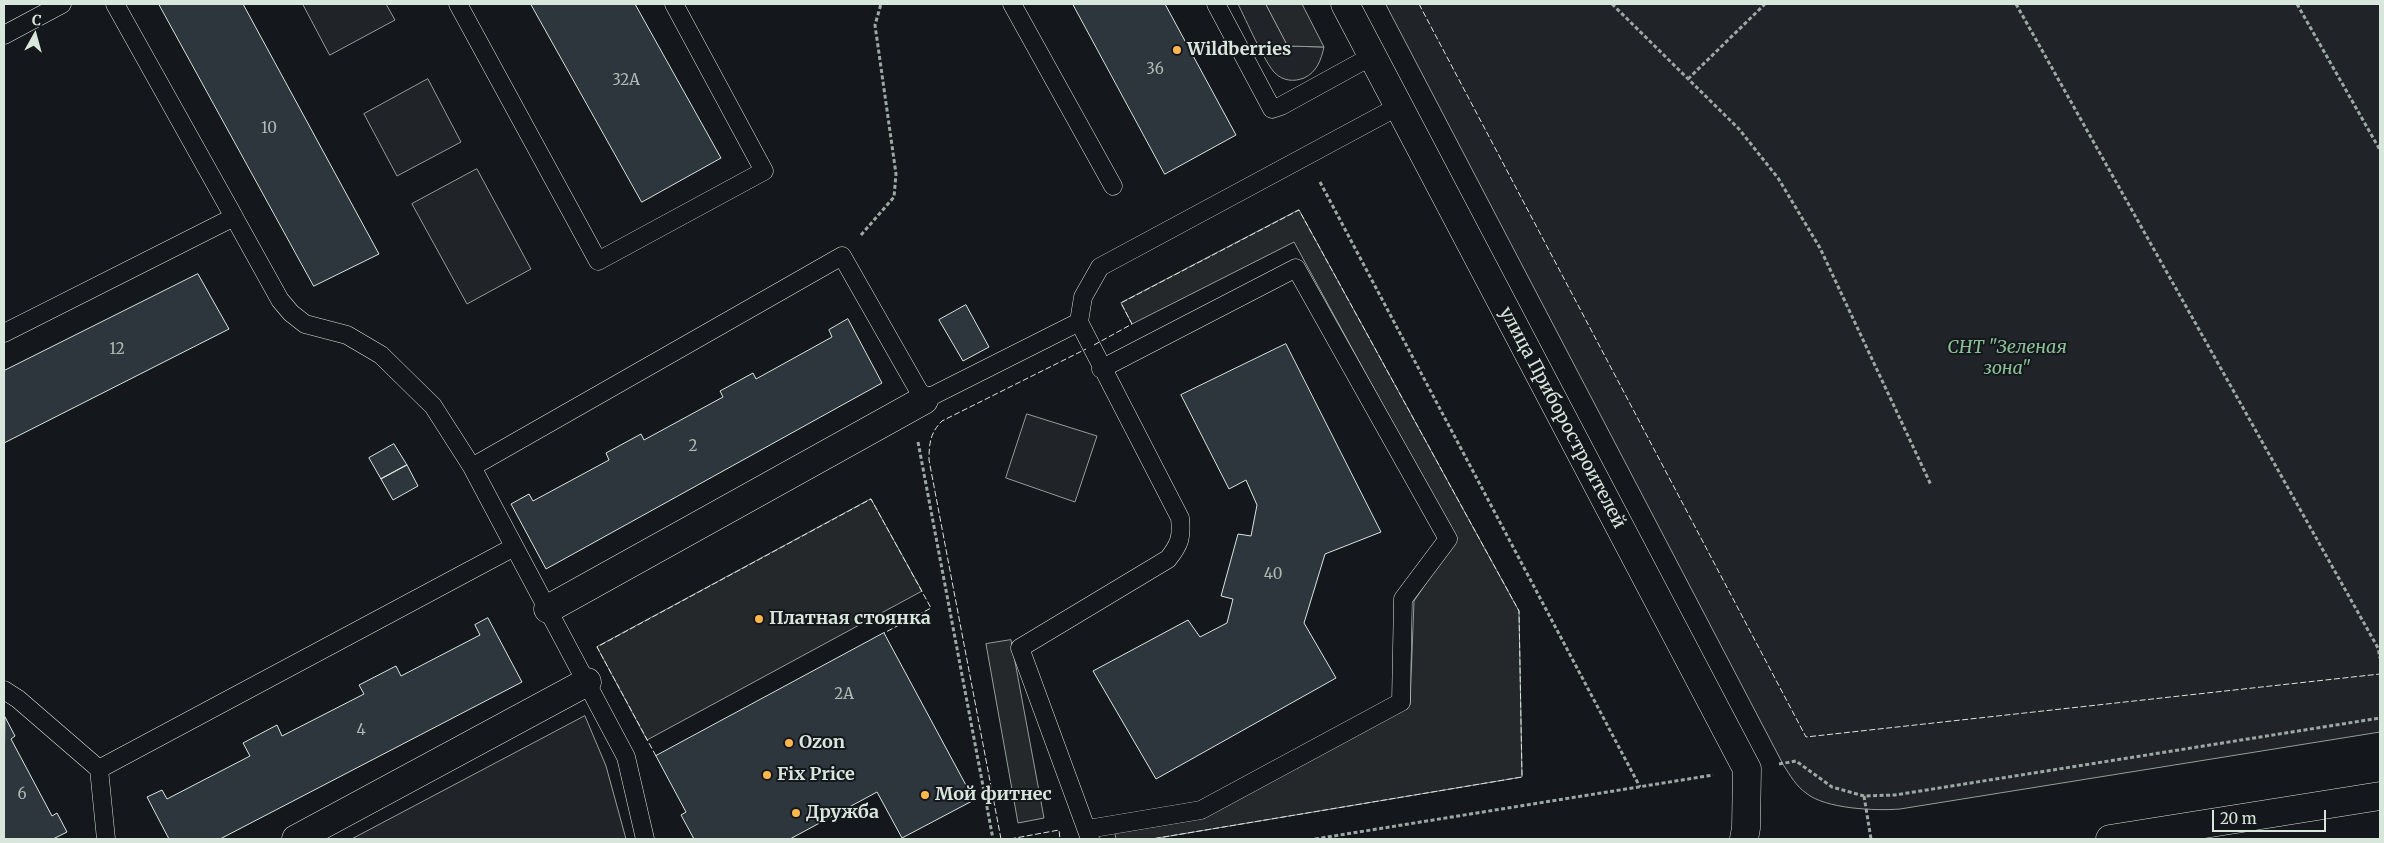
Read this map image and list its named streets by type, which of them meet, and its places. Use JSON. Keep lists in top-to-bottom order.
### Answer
{
  "streets": {
    "street": ["улица Приборостроителей"]
  },
  "parks": ["СНТ \"Зеленая зона\""],
  "places": [
    "Wildberries",
    "Платная стоянка",
    "Ozon",
    "Fix Price",
    "Мой фитнес",
    "Дружба"
  ],
  "house_numbers": [
    "36",
    "32А",
    "10",
    "12",
    "2",
    "40",
    "2А",
    "4",
    "6"
  ],
  "scale_bar": "20 m",
  "north": "top"
}
